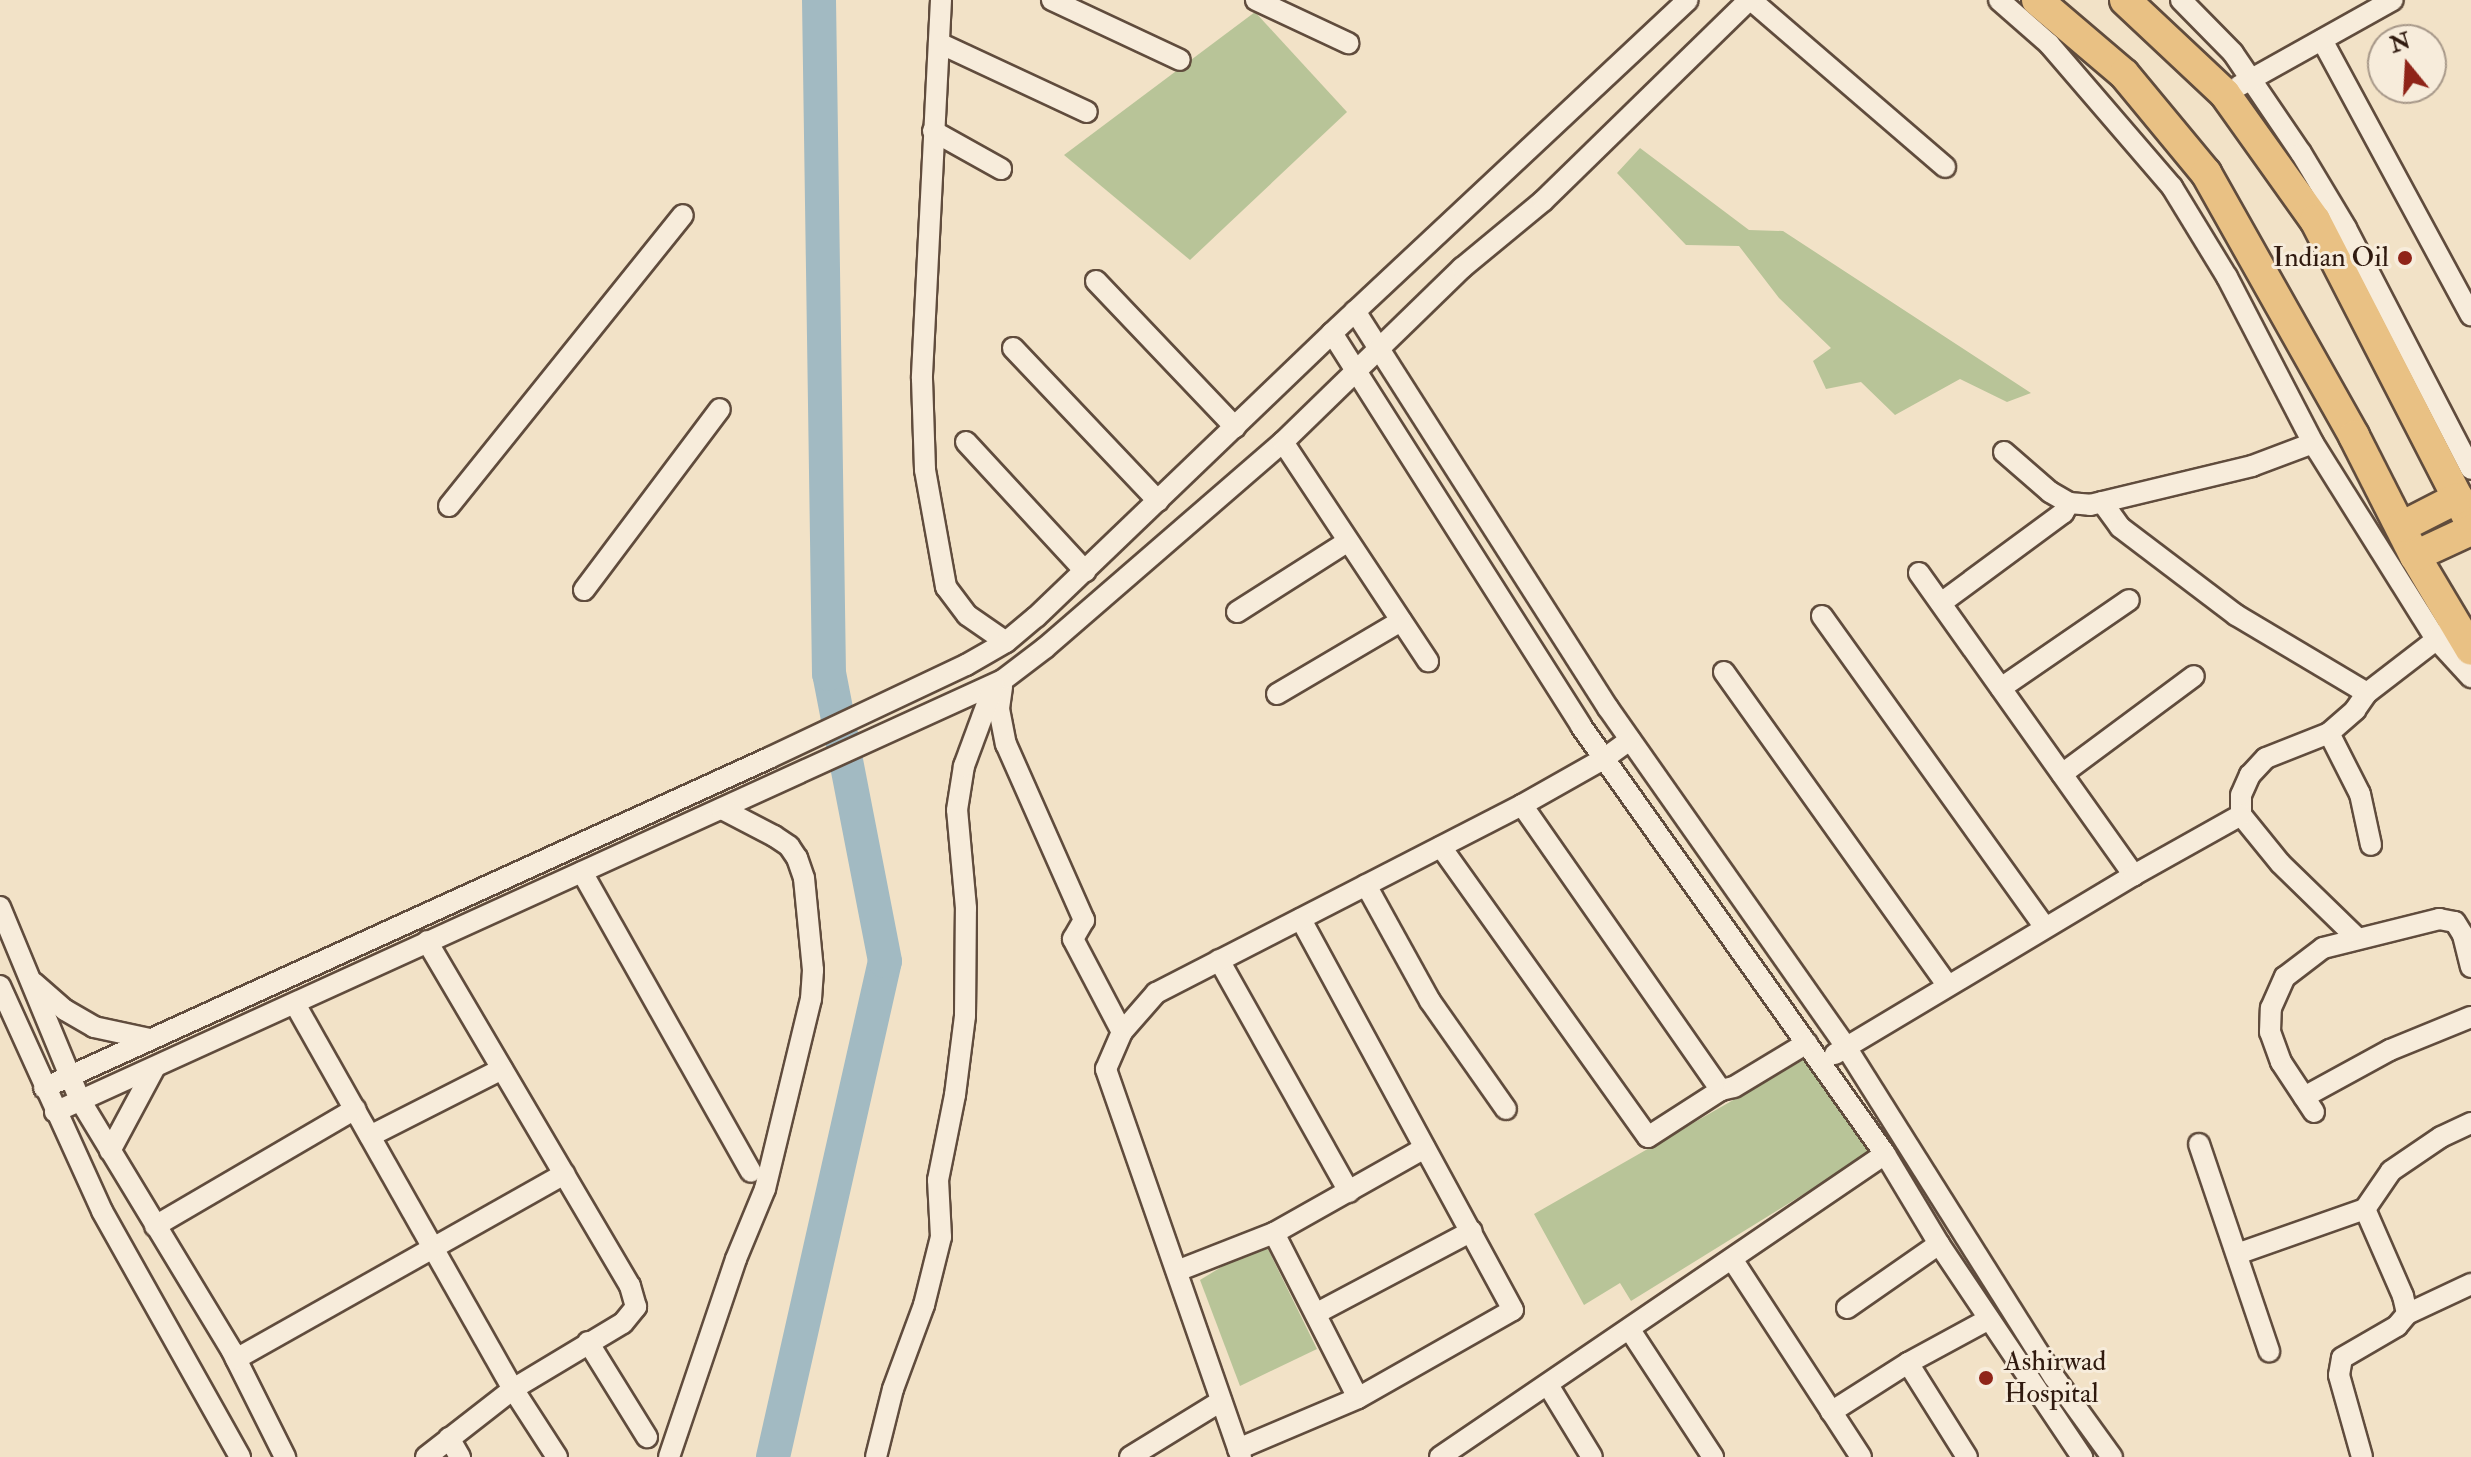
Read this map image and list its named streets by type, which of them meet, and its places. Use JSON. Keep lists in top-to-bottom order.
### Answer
{
  "places": ["Indian Oil", "Ashirwad Hospital"],
  "north": "top"
}
